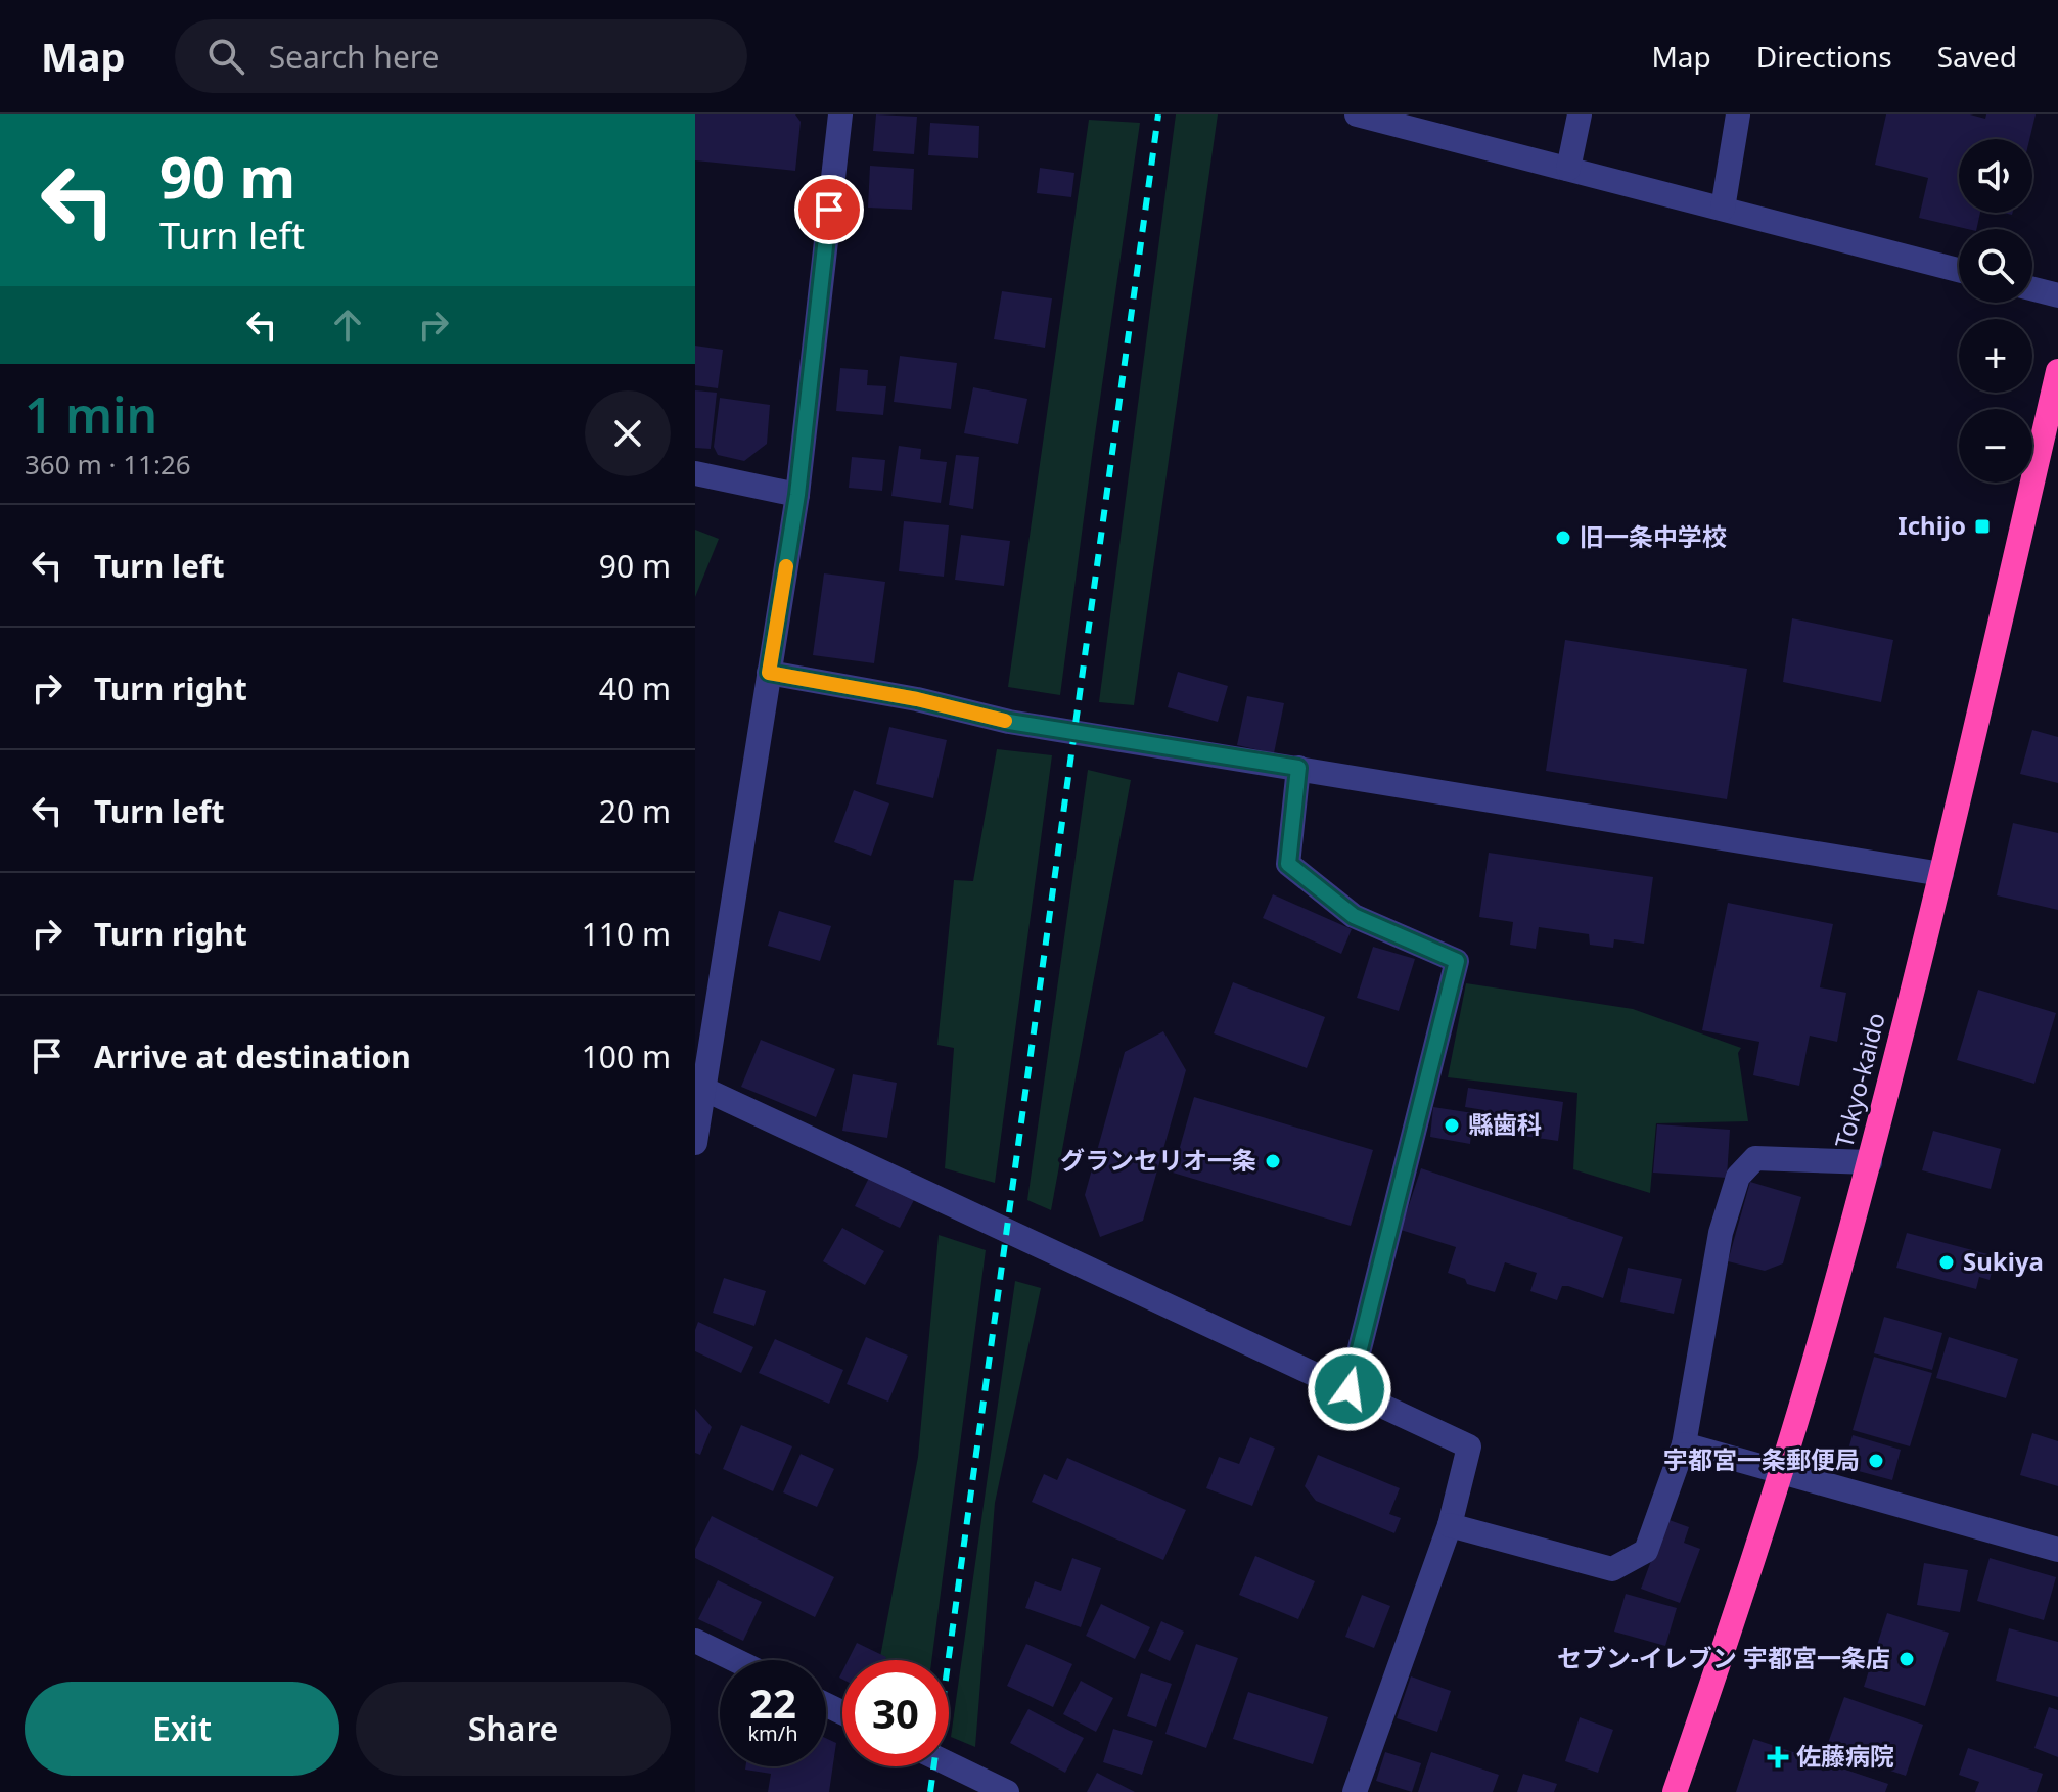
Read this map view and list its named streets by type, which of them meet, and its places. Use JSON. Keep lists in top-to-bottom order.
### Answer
{
  "streets": {
    "highway": ["Tokyo-kaido"]
  },
  "places": {
    "transit": ["Ichijo"],
    "other": [
      "旧一条中学校",
      "縣歯科",
      "グランセリオ一条",
      "Sukiya",
      "宇都宮一条郵便局",
      "セブン-イレブン 宇都宮一条店"
    ],
    "health": ["佐藤病院"]
  },
  "page": {
    "header": "Map",
    "search": "Search here",
    "nav": ["Map", "Directions", "Saved"],
    "turn": ["90 m", "Turn left"],
    "map_buttons": ["+", "−"],
    "heading": ["1 min", "360 m · 11:26"],
    "list": [
      {
        "name": "Turn left",
        "value": "90 m"
      },
      {
        "name": "Turn right",
        "value": "40 m"
      },
      {
        "name": "Turn left",
        "value": "20 m"
      },
      {
        "name": "Turn right",
        "value": "110 m"
      },
      {
        "name": "Arrive at destination",
        "value": "100 m"
      }
    ],
    "speed": "22 km/h",
    "limit": "30",
    "buttons": ["Exit", "Share"]
  }
}
